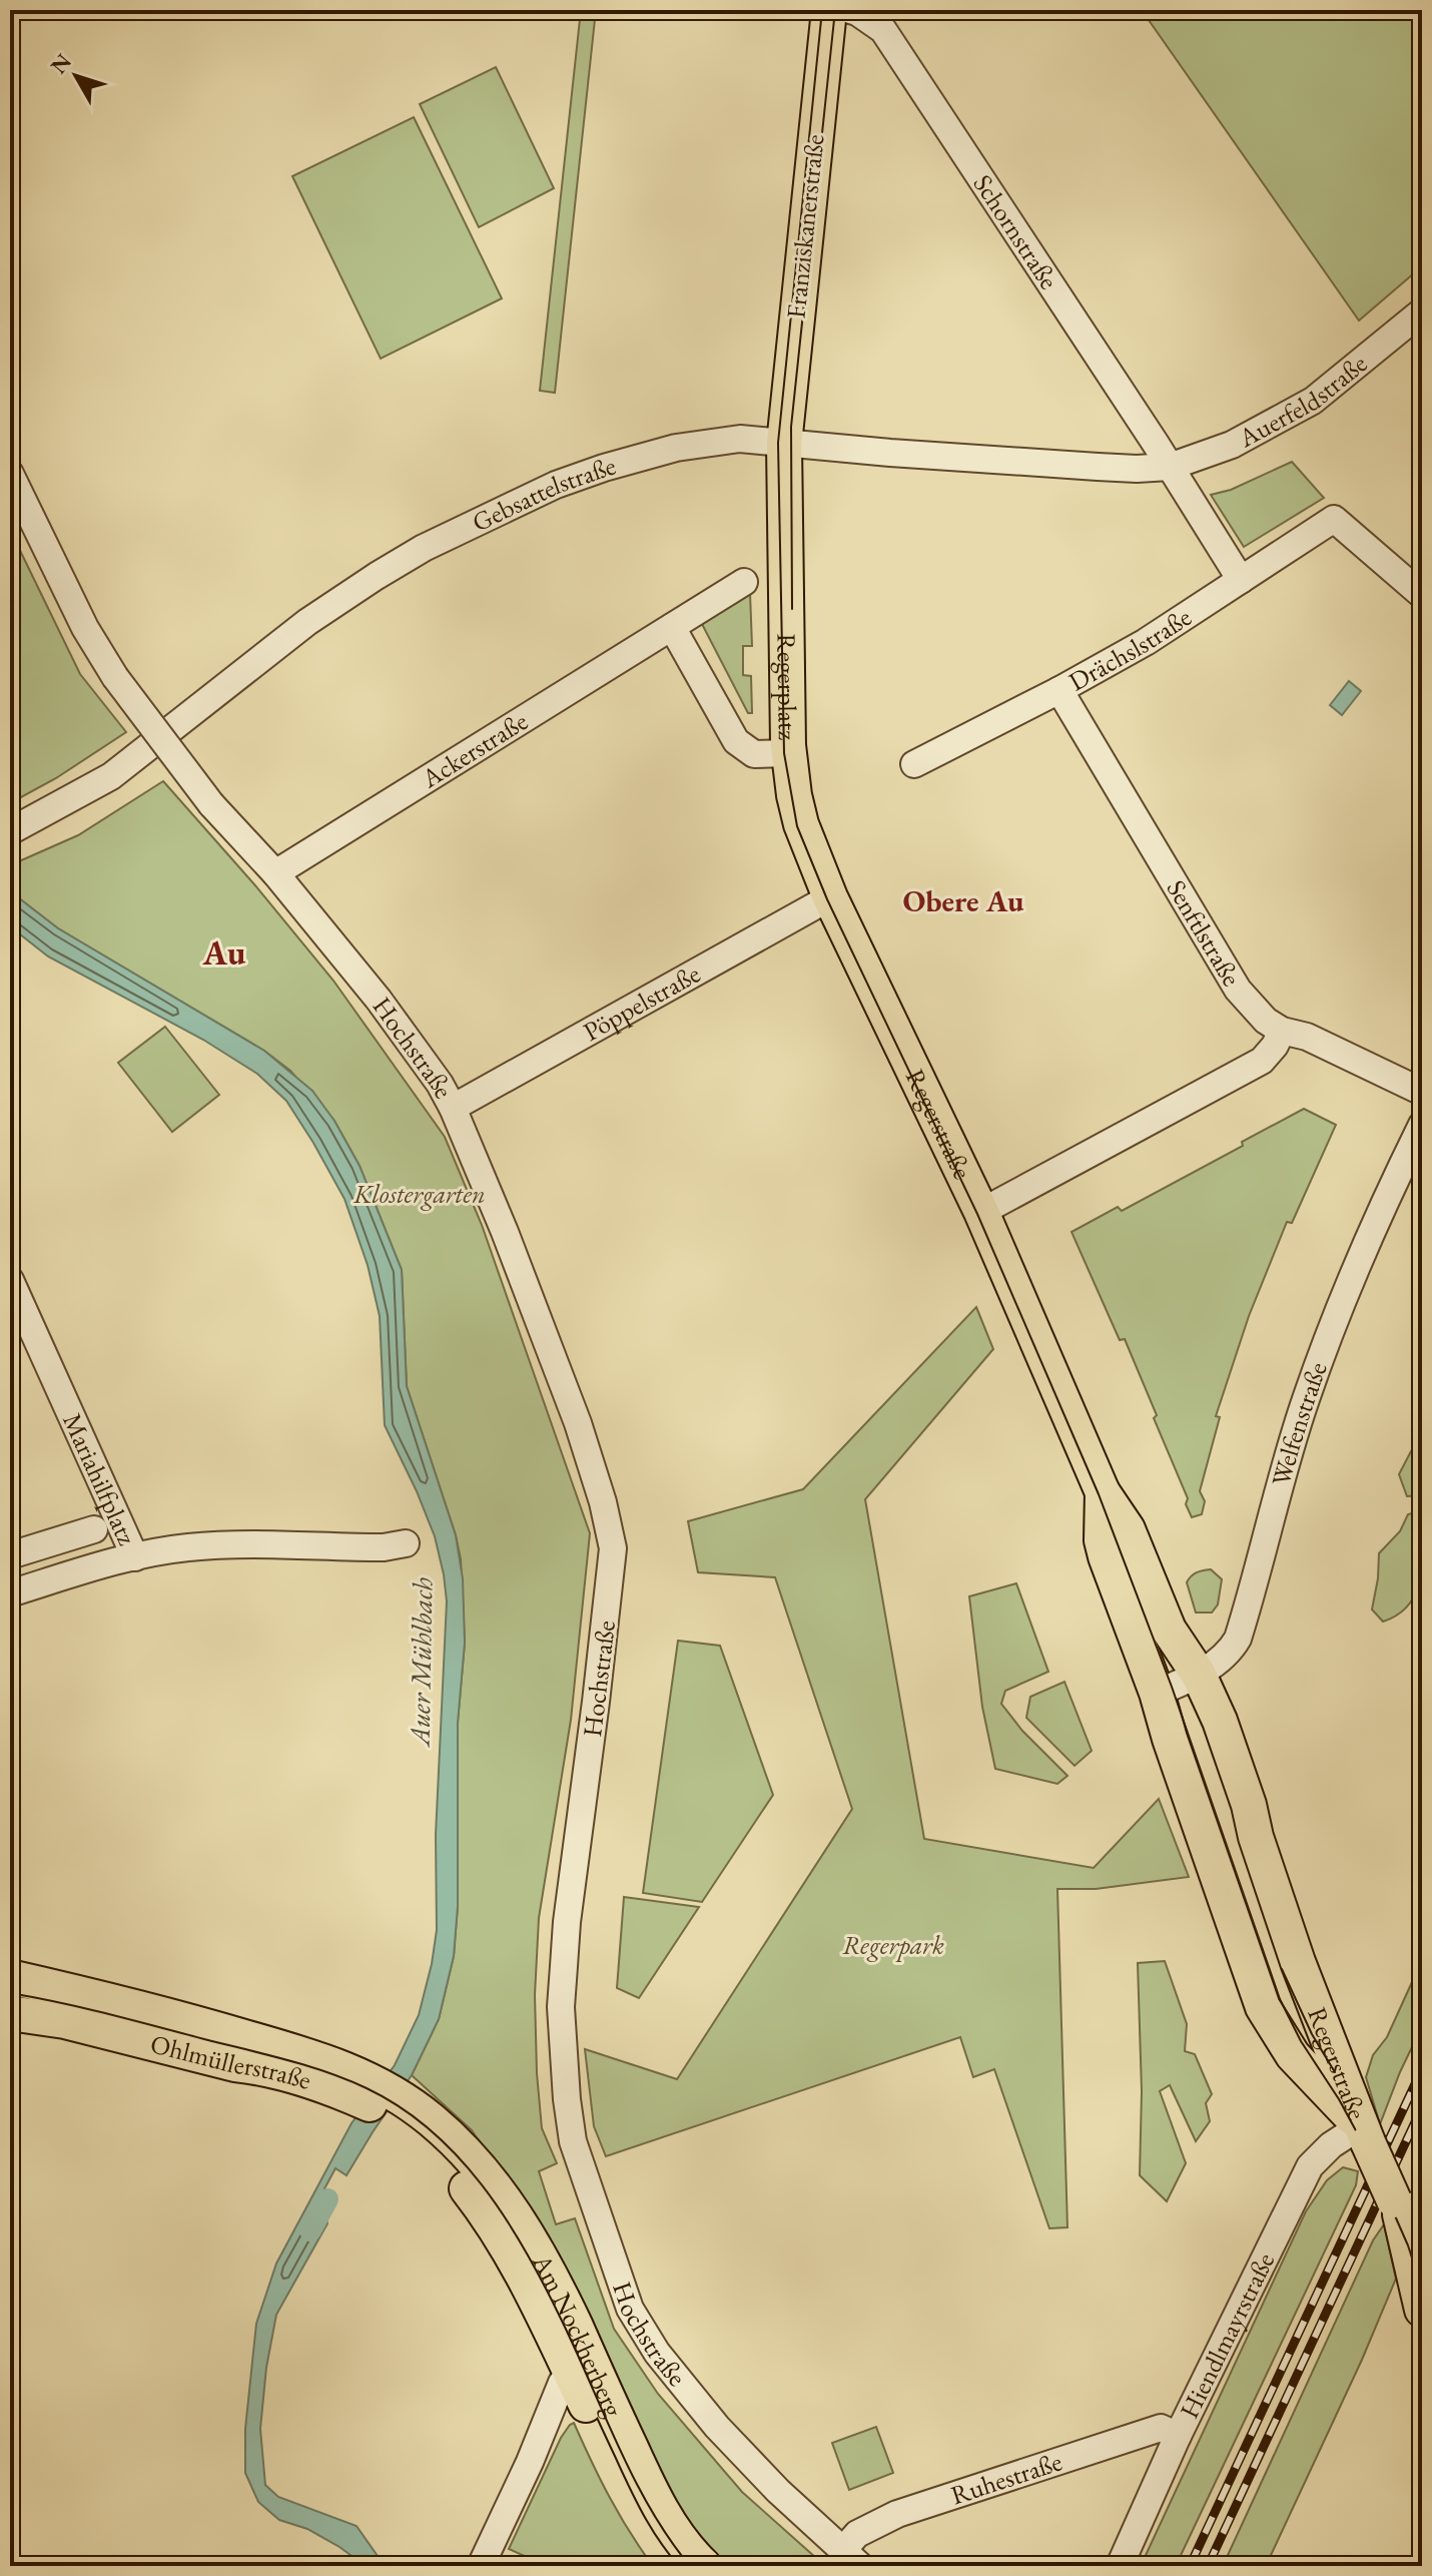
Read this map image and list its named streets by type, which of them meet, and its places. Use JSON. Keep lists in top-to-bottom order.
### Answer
{
  "streets": {
    "main road": [
      "Franziskanerstraße",
      "Regerplatz",
      "Regerstraße",
      "Ohlmüllerstraße",
      "Am Nockherberg"
    ],
    "street": [
      "Schornstraße",
      "Auerfeldstraße",
      "Gebsattelstraße",
      "Drächslstraße",
      "Ackerstraße",
      "Senftlstraße",
      "Pöppelstraße",
      "Hochstraße",
      "Welfenstraße",
      "Mariahilfplatz",
      "Hiendlmayrstraße",
      "Ruhestraße"
    ]
  },
  "crossings": [
    ["Franziskanerstraße", "Gebsattelstraße"],
    ["Franziskanerstraße", "Regerplatz"],
    ["Schornstraße", "Auerfeldstraße"],
    ["Schornstraße", "Gebsattelstraße"],
    ["Schornstraße", "Drächslstraße"],
    ["Auerfeldstraße", "Gebsattelstraße"],
    ["Gebsattelstraße", "Regerplatz"],
    ["Drächslstraße", "Senftlstraße"],
    ["Regerplatz", "Ackerstraße"],
    ["Regerplatz", "Regerstraße"],
    ["Ackerstraße", "Hochstraße"],
    ["Pöppelstraße", "Hochstraße"],
    ["Pöppelstraße", "Regerstraße"],
    ["Hochstraße", "Ruhestraße"],
    ["Regerstraße", "Welfenstraße"],
    ["Regerstraße", "Hiendlmayrstraße"],
    ["Ohlmüllerstraße", "Am Nockherberg"],
    ["Hiendlmayrstraße", "Ruhestraße"]
  ],
  "districts": ["Obere Au", "Au"],
  "water": ["Auer Mühlbach"],
  "parks": ["Klostergarten", "Regerpark"],
  "north": "top left"
}
